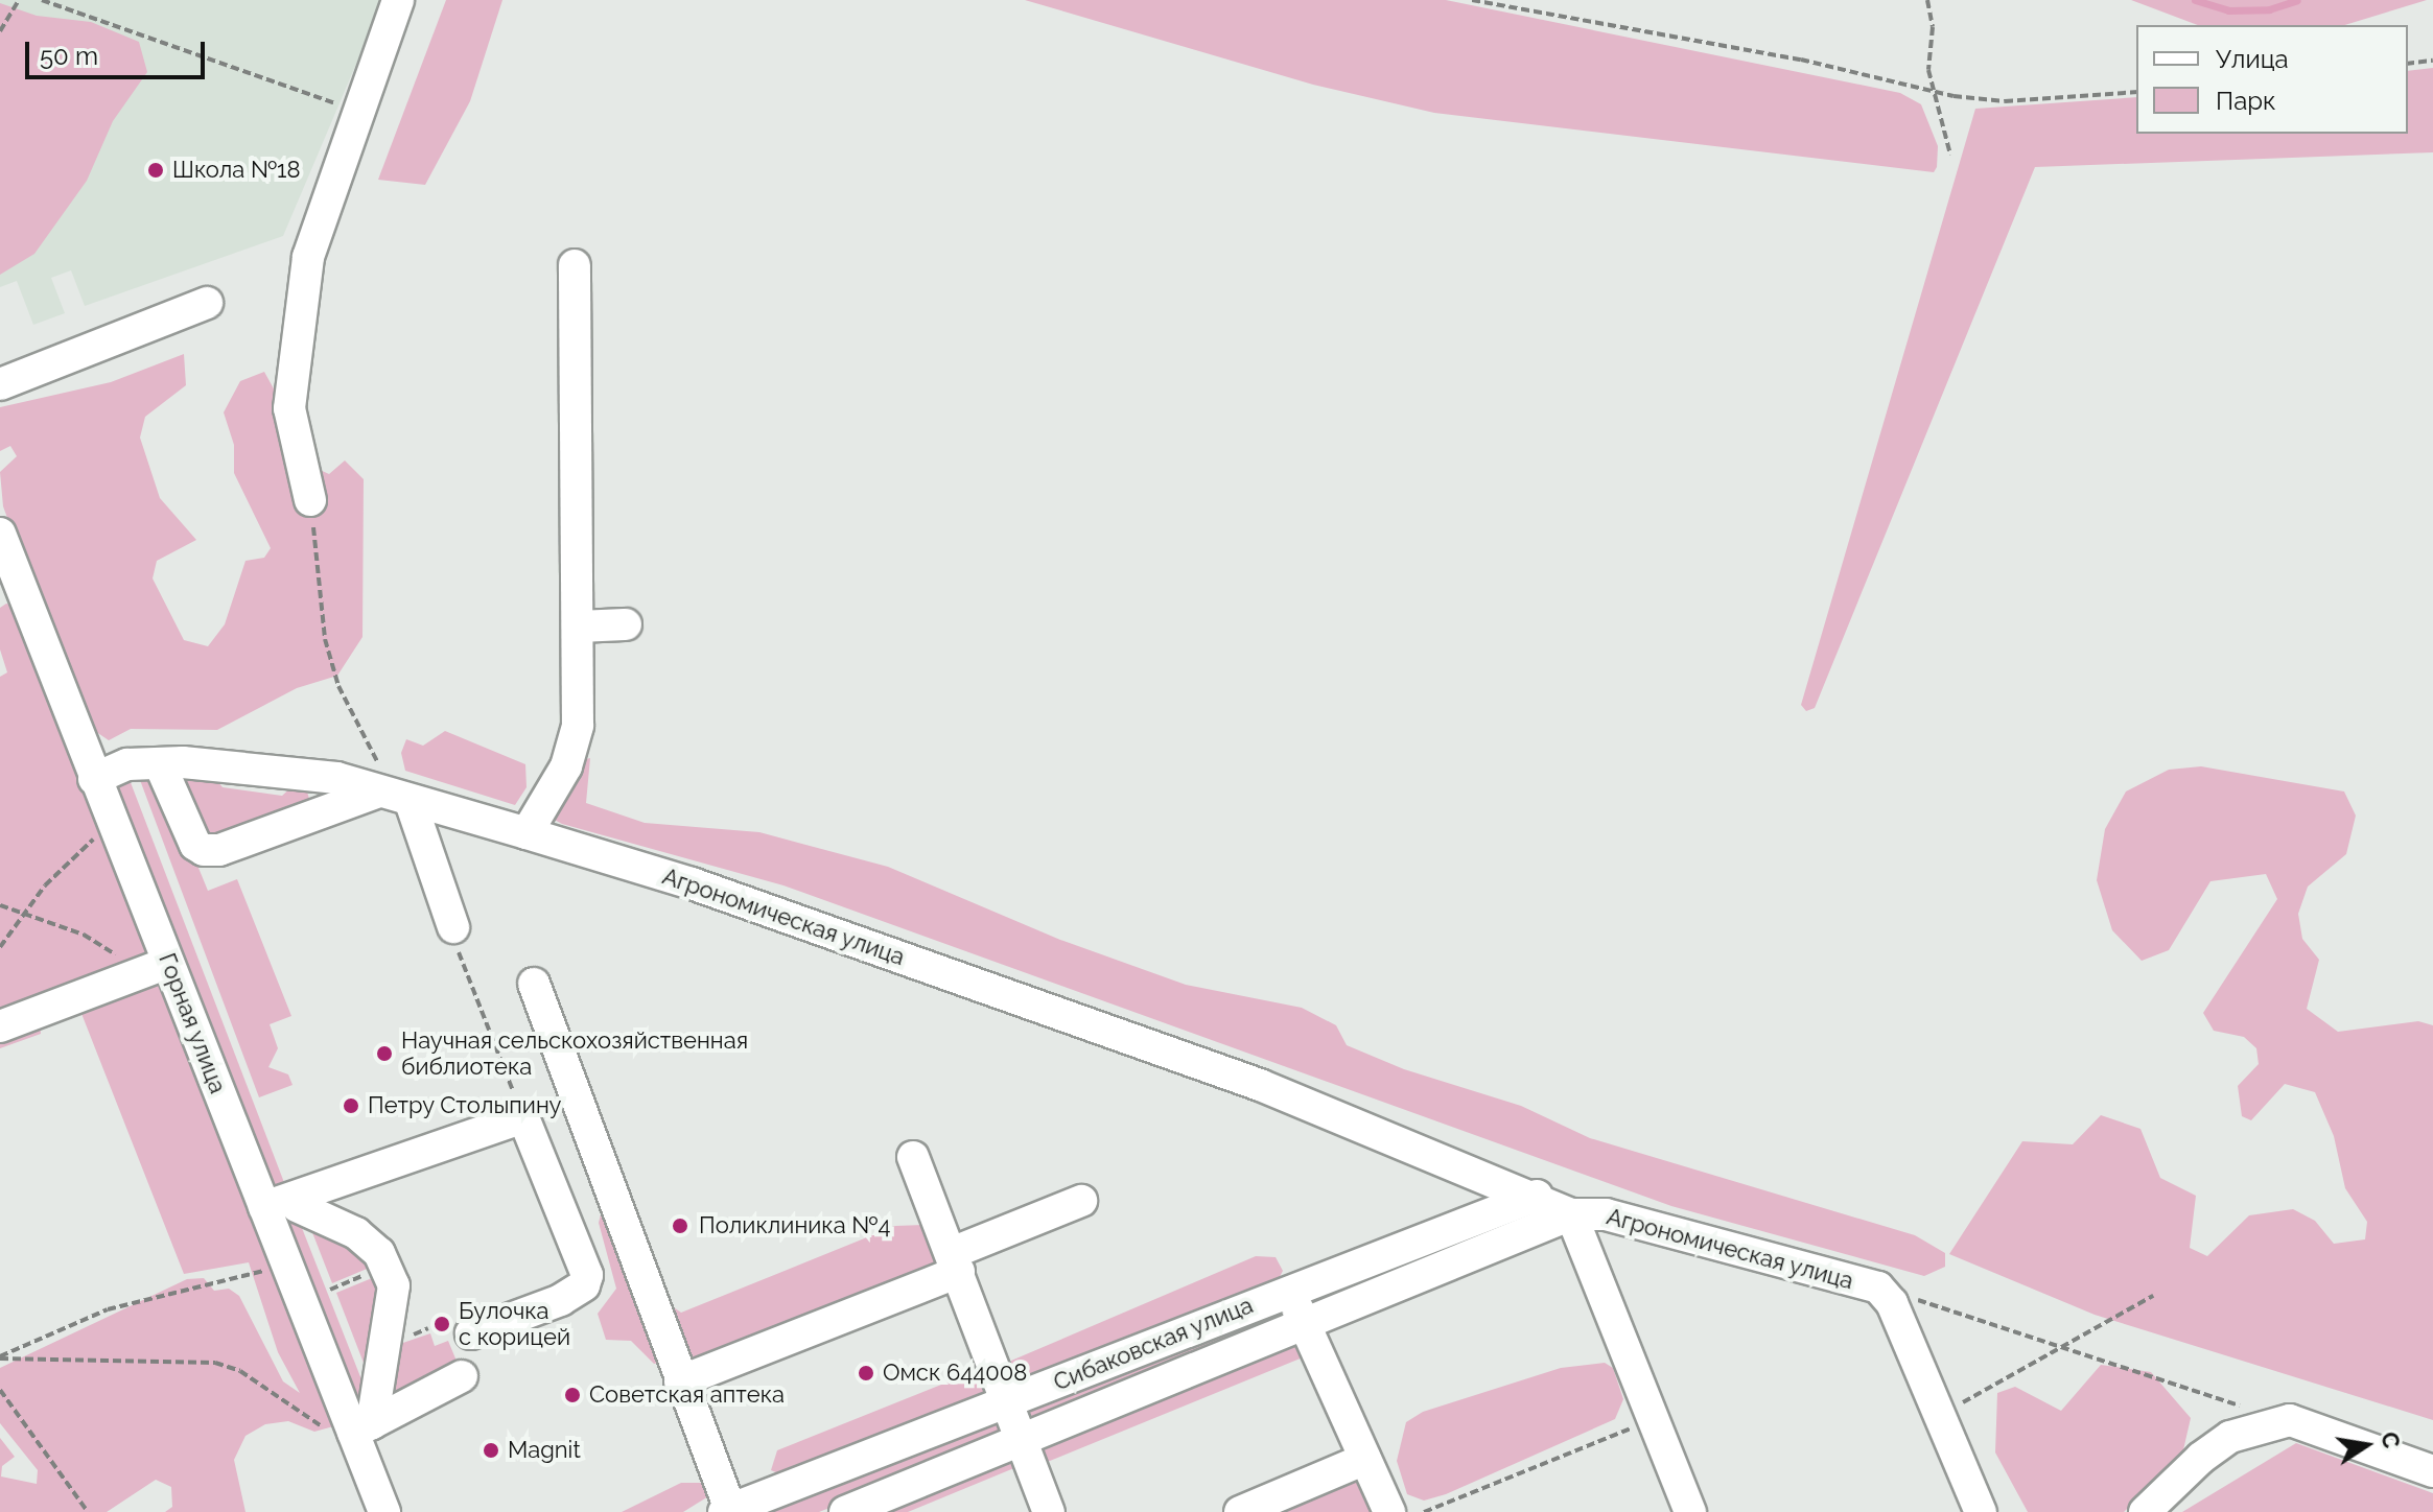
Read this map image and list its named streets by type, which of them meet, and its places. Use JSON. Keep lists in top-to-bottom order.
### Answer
{
  "streets": {
    "street": ["Агрономическая улица", "Горная улица", "Сибаковская улица"]
  },
  "crossings": [
    ["Агрономическая улица", "Горная улица"],
    ["Агрономическая улица", "Сибаковская улица"]
  ],
  "places": [
    "Школа №18",
    "Научная сельскохозяйственная библиотека",
    "Петру Столыпину",
    "Поликлиника №4",
    "Булочка с корицей",
    "Омск 644008",
    "Советская аптека",
    "Magnit"
  ],
  "legend": ["Улица", "Парк"],
  "scale_bar": "50 m",
  "north": "right"
}
